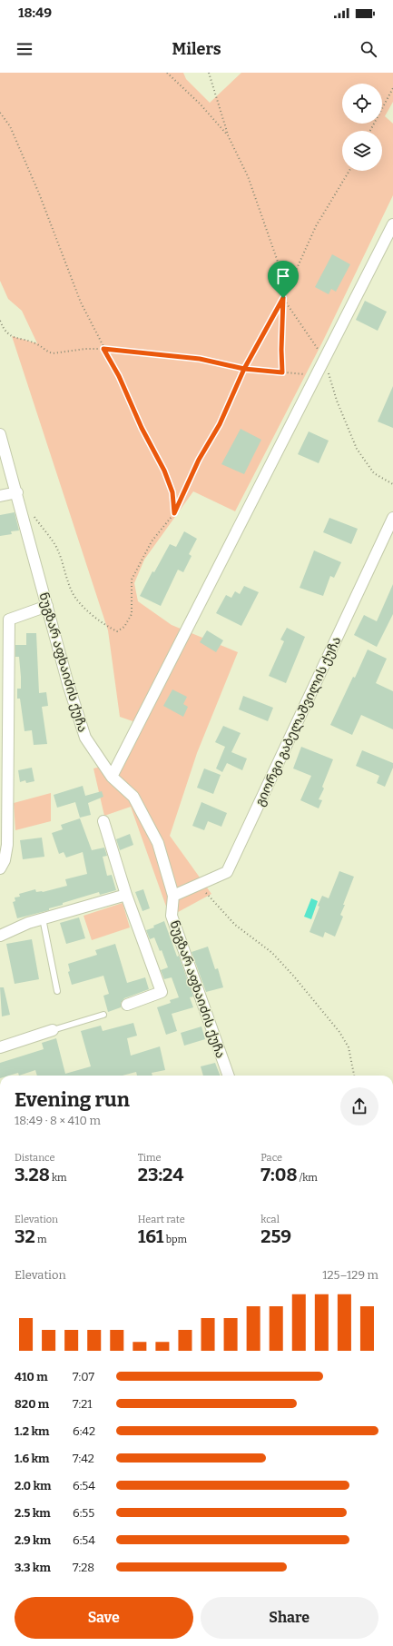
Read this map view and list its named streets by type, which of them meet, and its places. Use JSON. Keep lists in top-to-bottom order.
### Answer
{
  "streets": {
    "street": ["ნუგზარ აფხაიძის ქუჩა", "გიორგი გაბელაშვილის ქუჩა"]
  },
  "crossings": [
    ["ნუგზარ აფხაიძის ქუჩა", "გიორგი გაბელაშვილის ქუჩა"]
  ],
  "page": {
    "status": "18:49",
    "header": "Milers",
    "heading": ["Evening run", "18:49 · 8 × 410 m"],
    "stats": [
      ["Distance", "3.28 km"],
      ["Time", "23:24"],
      ["Pace", "7:08 /km"],
      ["Elevation", "32 m"],
      ["Heart rate", "161 bpm"],
      ["kcal", "259"]
    ],
    "chart": ["Elevation", "125–129 m"],
    "list": [
      {
        "name": "410 m",
        "note": "7:07"
      },
      {
        "name": "820 m",
        "note": "7:21"
      },
      {
        "name": "1.2 km",
        "note": "6:42"
      },
      {
        "name": "1.6 km",
        "note": "7:42"
      },
      {
        "name": "2.0 km",
        "note": "6:54"
      },
      {
        "name": "2.5 km",
        "note": "6:55"
      },
      {
        "name": "2.9 km",
        "note": "6:54"
      },
      {
        "name": "3.3 km",
        "note": "7:28"
      }
    ],
    "buttons": ["Save", "Share"]
  }
}
